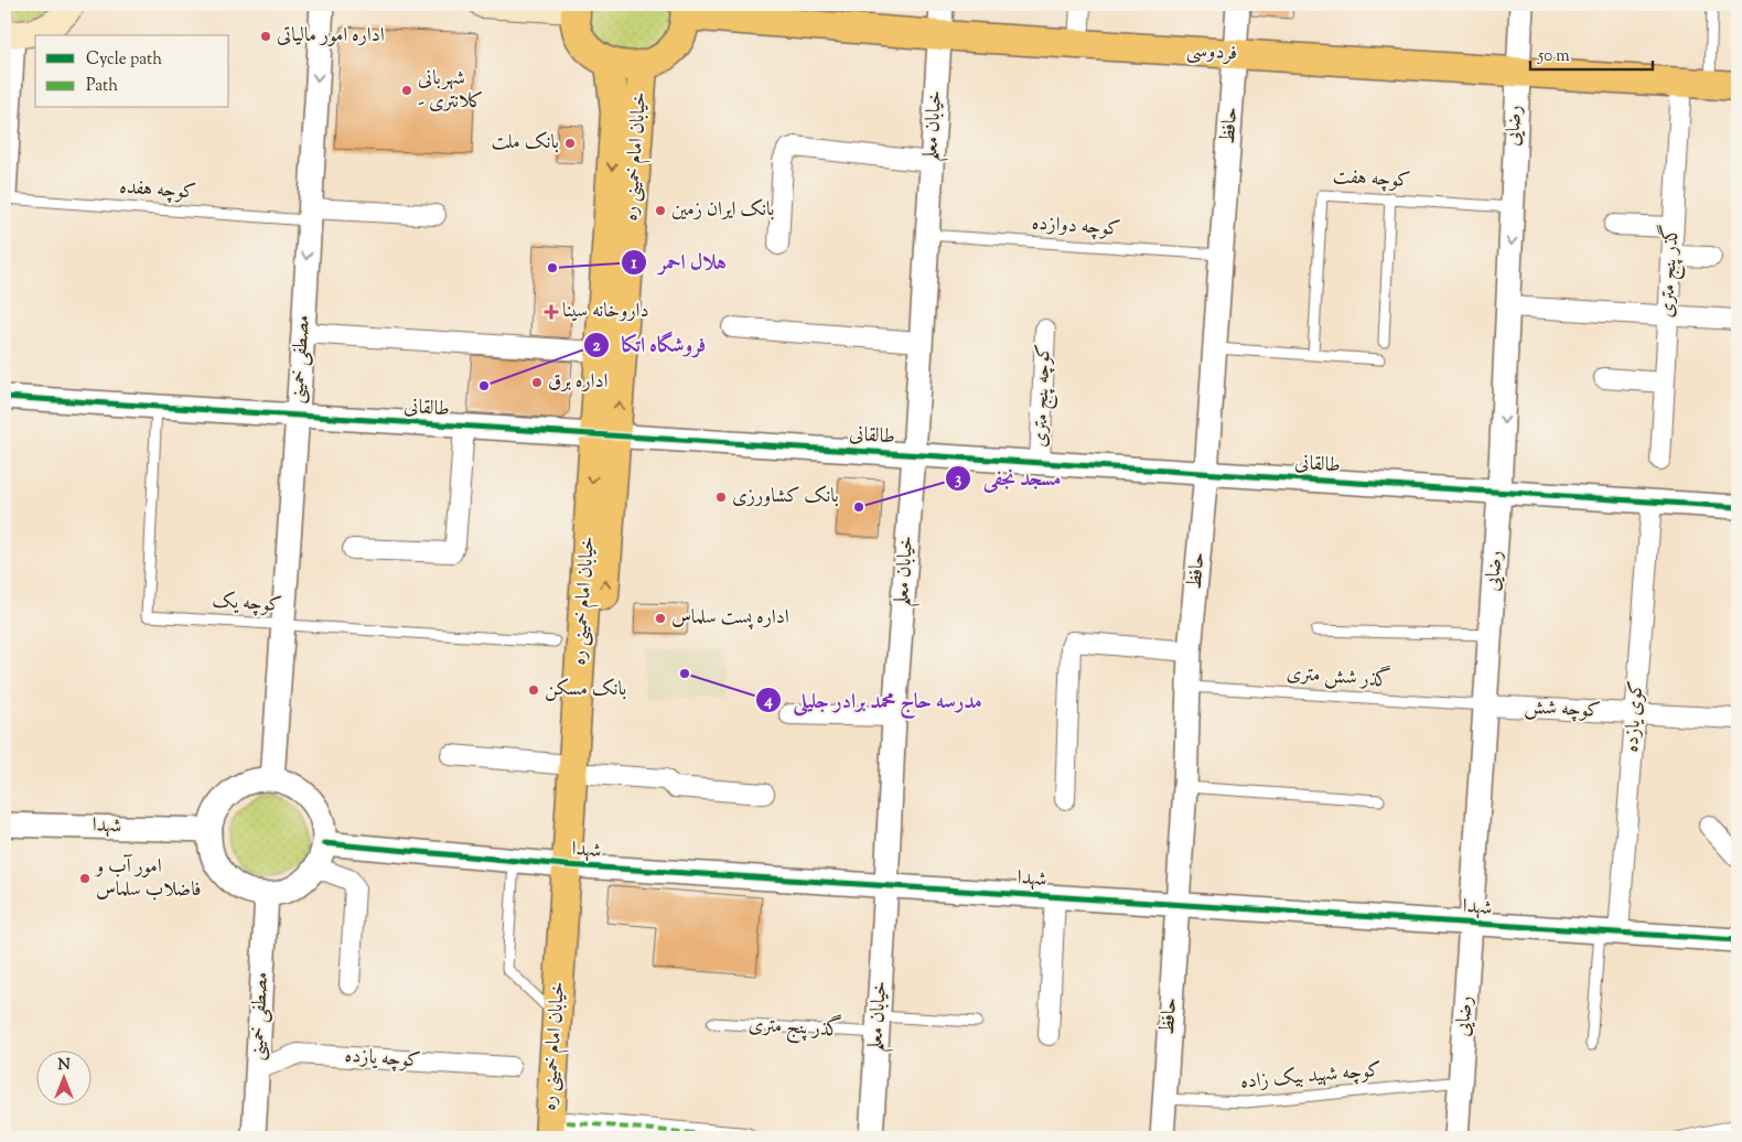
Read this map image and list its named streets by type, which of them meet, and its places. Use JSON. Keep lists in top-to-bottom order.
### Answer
{
  "streets": {
    "main road": ["فردوسی", "خیابان امام خمینی ره"],
    "street": [
      "خیابان معلم",
      "حافظ",
      "رضایی",
      "گذر پنج متری",
      "مصطفی خمینی",
      "کوچه پنج متری",
      "طالقانی",
      "کوچه شش",
      "کوی یازده",
      "شهدا",
      "کوچه یازده"
    ],
    "lane": [
      "کوچه هفت",
      "کوچه هفده",
      "کوچه دوازده",
      "کوچه یک",
      "گذر شش متری",
      "کوچه شهید بیک زاده"
    ]
  },
  "crossings": [
    ["فردوسی", "خیابان معلم"],
    ["فردوسی", "حافظ"],
    ["فردوسی", "رضایی"],
    ["فردوسی", "گذر پنج متری"],
    ["خیابان معلم", "کوچه دوازده"],
    ["خیابان معلم", "گذر پنج متری"],
    ["خیابان معلم", "طالقانی"],
    ["خیابان معلم", "شهدا"],
    ["حافظ", "کوچه دوازده"],
    ["حافظ", "طالقانی"],
    ["حافظ", "گذر شش متری"],
    ["حافظ", "شهدا"],
    ["حافظ", "کوچه شهید بیک زاده"],
    ["رضایی", "کوچه هفت"],
    ["رضایی", "طالقانی"],
    ["رضایی", "گذر شش متری"],
    ["رضایی", "کوچه شش"],
    ["رضایی", "شهدا"],
    ["رضایی", "کوچه شهید بیک زاده"],
    ["خیابان امام خمینی ره", "طالقانی"],
    ["خیابان امام خمینی ره", "شهدا"],
    ["کوچه هفده", "مصطفی خمینی"],
    ["مصطفی خمینی", "طالقانی"],
    ["مصطفی خمینی", "کوچه یک"],
    ["مصطفی خمینی", "شهدا"],
    ["مصطفی خمینی", "کوچه یازده"],
    ["کوچه پنج متری", "طالقانی"],
    ["طالقانی", "کوچه یک"],
    ["طالقانی", "کوی یازده"],
    ["گذر شش متری", "کوچه شش"],
    ["کوچه شش", "کوی یازده"],
    ["کوی یازده", "شهدا"]
  ],
  "places": {
    "other": [
      "اداره امور مالیاتی",
      "شهربانی - کلانتری",
      "بانک ملت",
      "بانک ایران زمین",
      "هلال احمر",
      "اداره برق",
      "فروشگاه اتکا",
      "بانک کشاورزی",
      "مسجد نجفی",
      "اداره پست سلماس",
      "مدرسه حاج محمد برادر جلیلی",
      "بانک مسکن",
      "امور آب و فاضلاب سلماس"
    ],
    "health": ["داروخانه سینا"]
  },
  "legend": ["Cycle path", "Path"],
  "scale_bar": "50 m",
  "north": "top"
}
